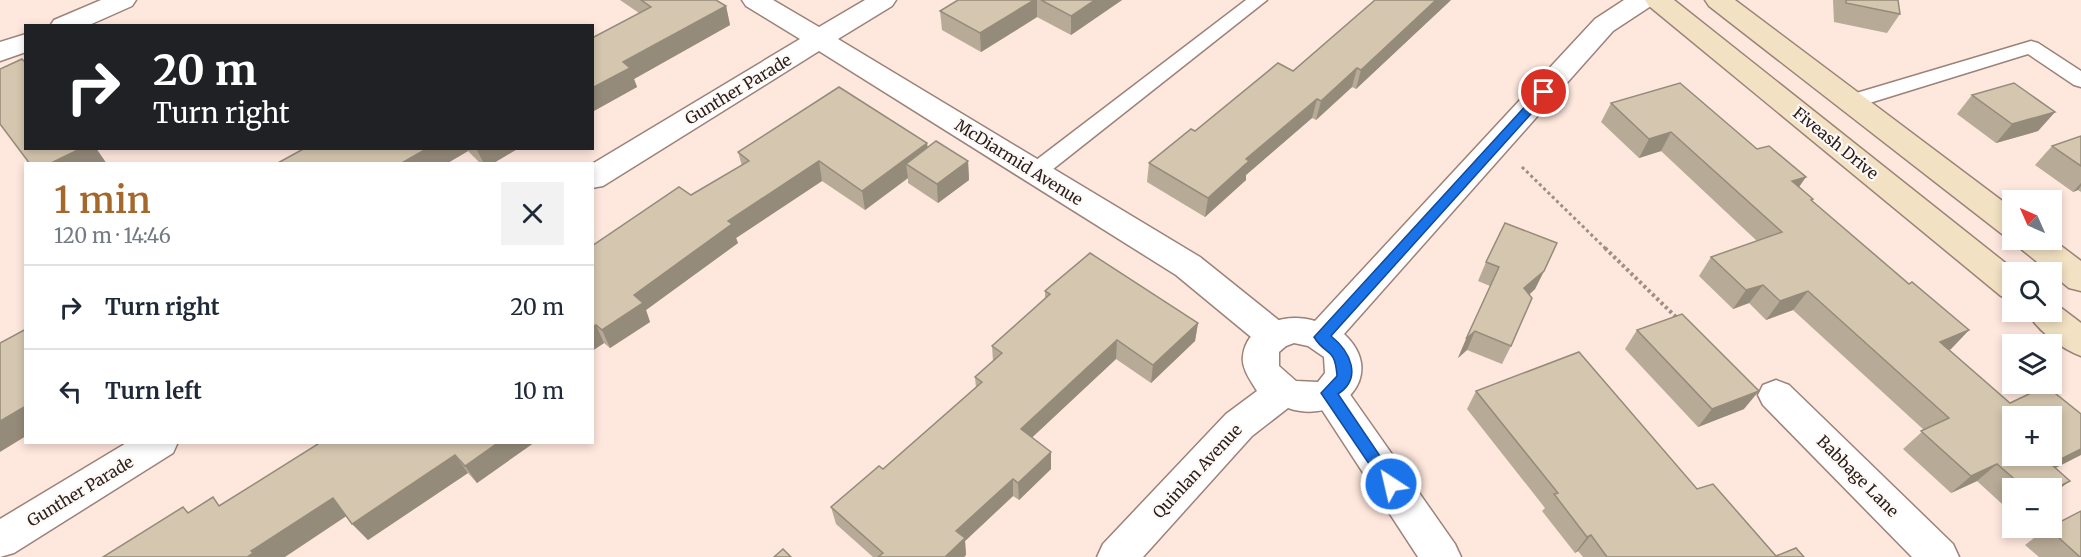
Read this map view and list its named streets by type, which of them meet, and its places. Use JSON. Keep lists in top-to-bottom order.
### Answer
{
  "streets": {
    "main road": ["Fiveash Drive"],
    "street": [
      "Gunther Parade",
      "McDiarmid Avenue",
      "Quinlan Avenue",
      "Babbage Lane"
    ]
  },
  "crossings": [
    ["Gunther Parade", "McDiarmid Avenue"],
    ["McDiarmid Avenue", "Quinlan Avenue"]
  ],
  "north": "top left",
  "page": {
    "turn": ["20 m", "Turn right"],
    "heading": ["1 min", "120 m · 14:46"],
    "map_buttons": ["+", "−"],
    "list": [
      {
        "name": "Turn right",
        "value": "20 m"
      },
      {
        "name": "Turn left",
        "value": "10 m"
      }
    ]
  }
}
